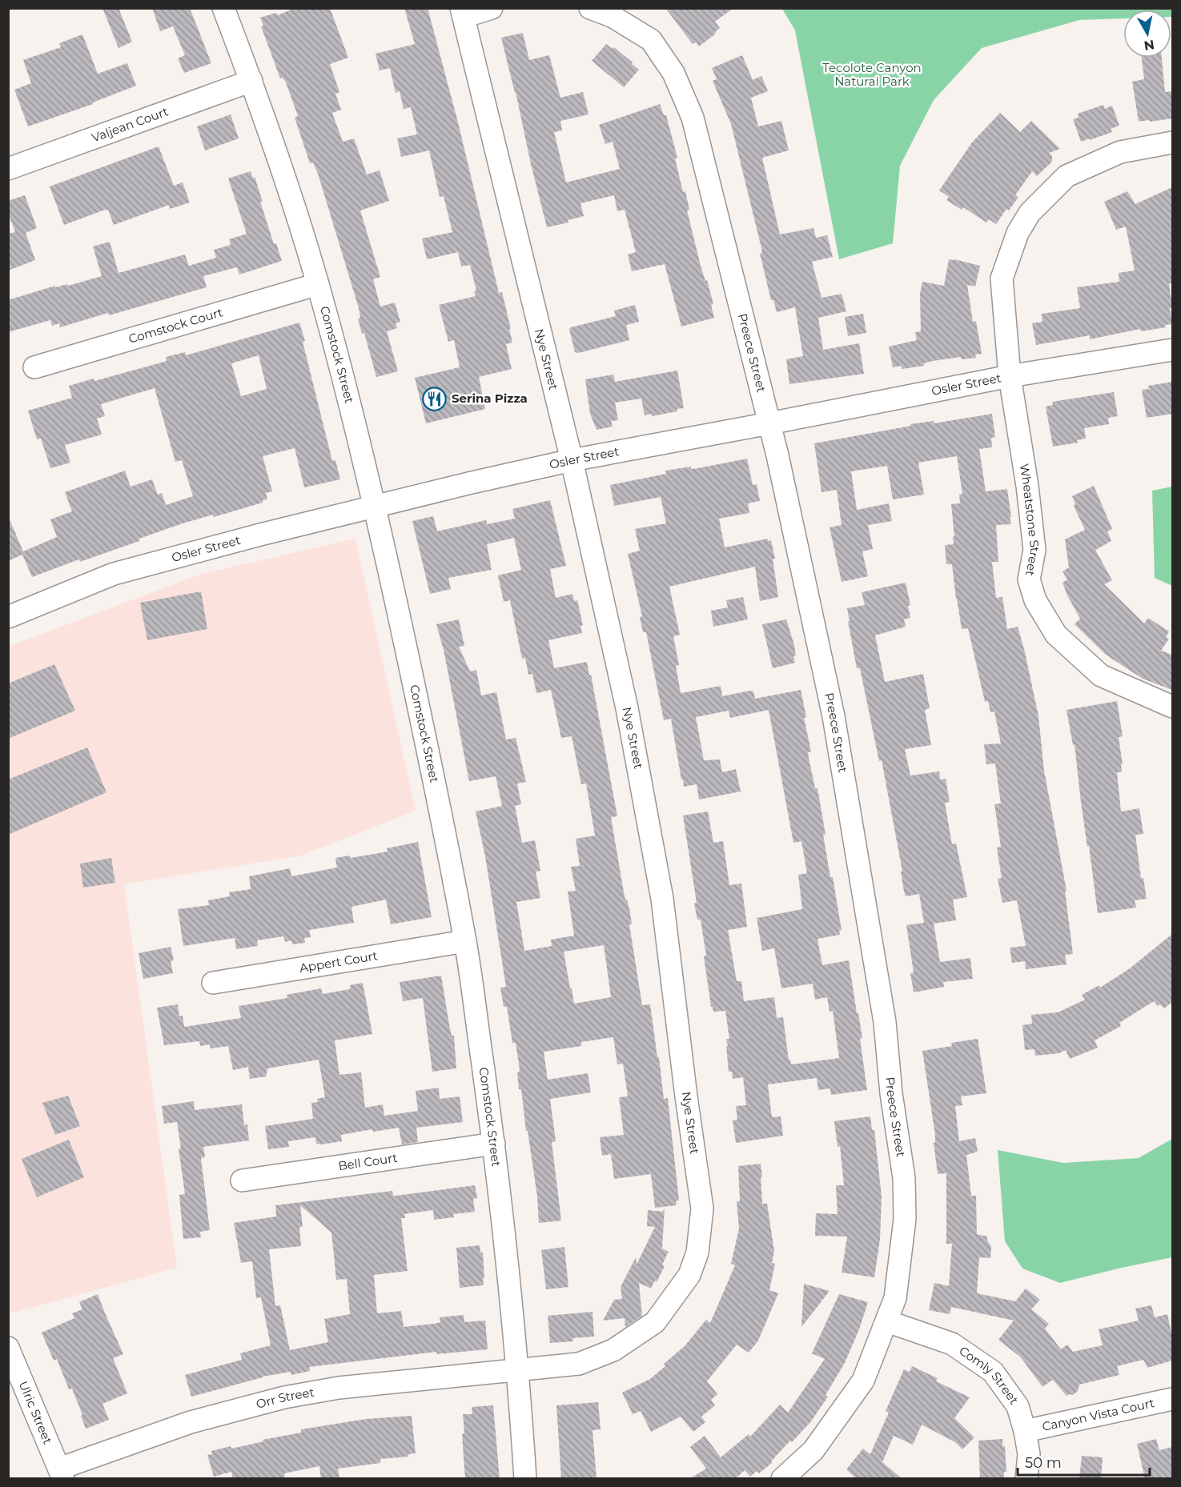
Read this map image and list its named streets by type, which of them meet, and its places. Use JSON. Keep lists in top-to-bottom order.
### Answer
{
  "streets": {
    "street": [
      "Valjean Court",
      "Comstock Court",
      "Preece Street",
      "Comstock Street",
      "Nye Street",
      "Osler Street",
      "Wheatstone Street",
      "Appert Court",
      "Bell Court",
      "Comly Street",
      "Orr Street",
      "Ulric Street",
      "Canyon Vista Court"
    ]
  },
  "crossings": [
    ["Valjean Court", "Comstock Street"],
    ["Comstock Court", "Comstock Street"],
    ["Preece Street", "Osler Street"],
    ["Preece Street", "Comly Street"],
    ["Comstock Street", "Nye Street"],
    ["Comstock Street", "Osler Street"],
    ["Comstock Street", "Appert Court"],
    ["Comstock Street", "Bell Court"],
    ["Comstock Street", "Orr Street"],
    ["Nye Street", "Osler Street"],
    ["Nye Street", "Orr Street"],
    ["Osler Street", "Wheatstone Street"],
    ["Comly Street", "Canyon Vista Court"],
    ["Orr Street", "Ulric Street"]
  ],
  "parks": ["Tecolote Canyon Natural Park"],
  "places": {
    "restaurant": ["Serina Pizza"]
  },
  "scale_bar": "50 m",
  "north": "bottom"
}
